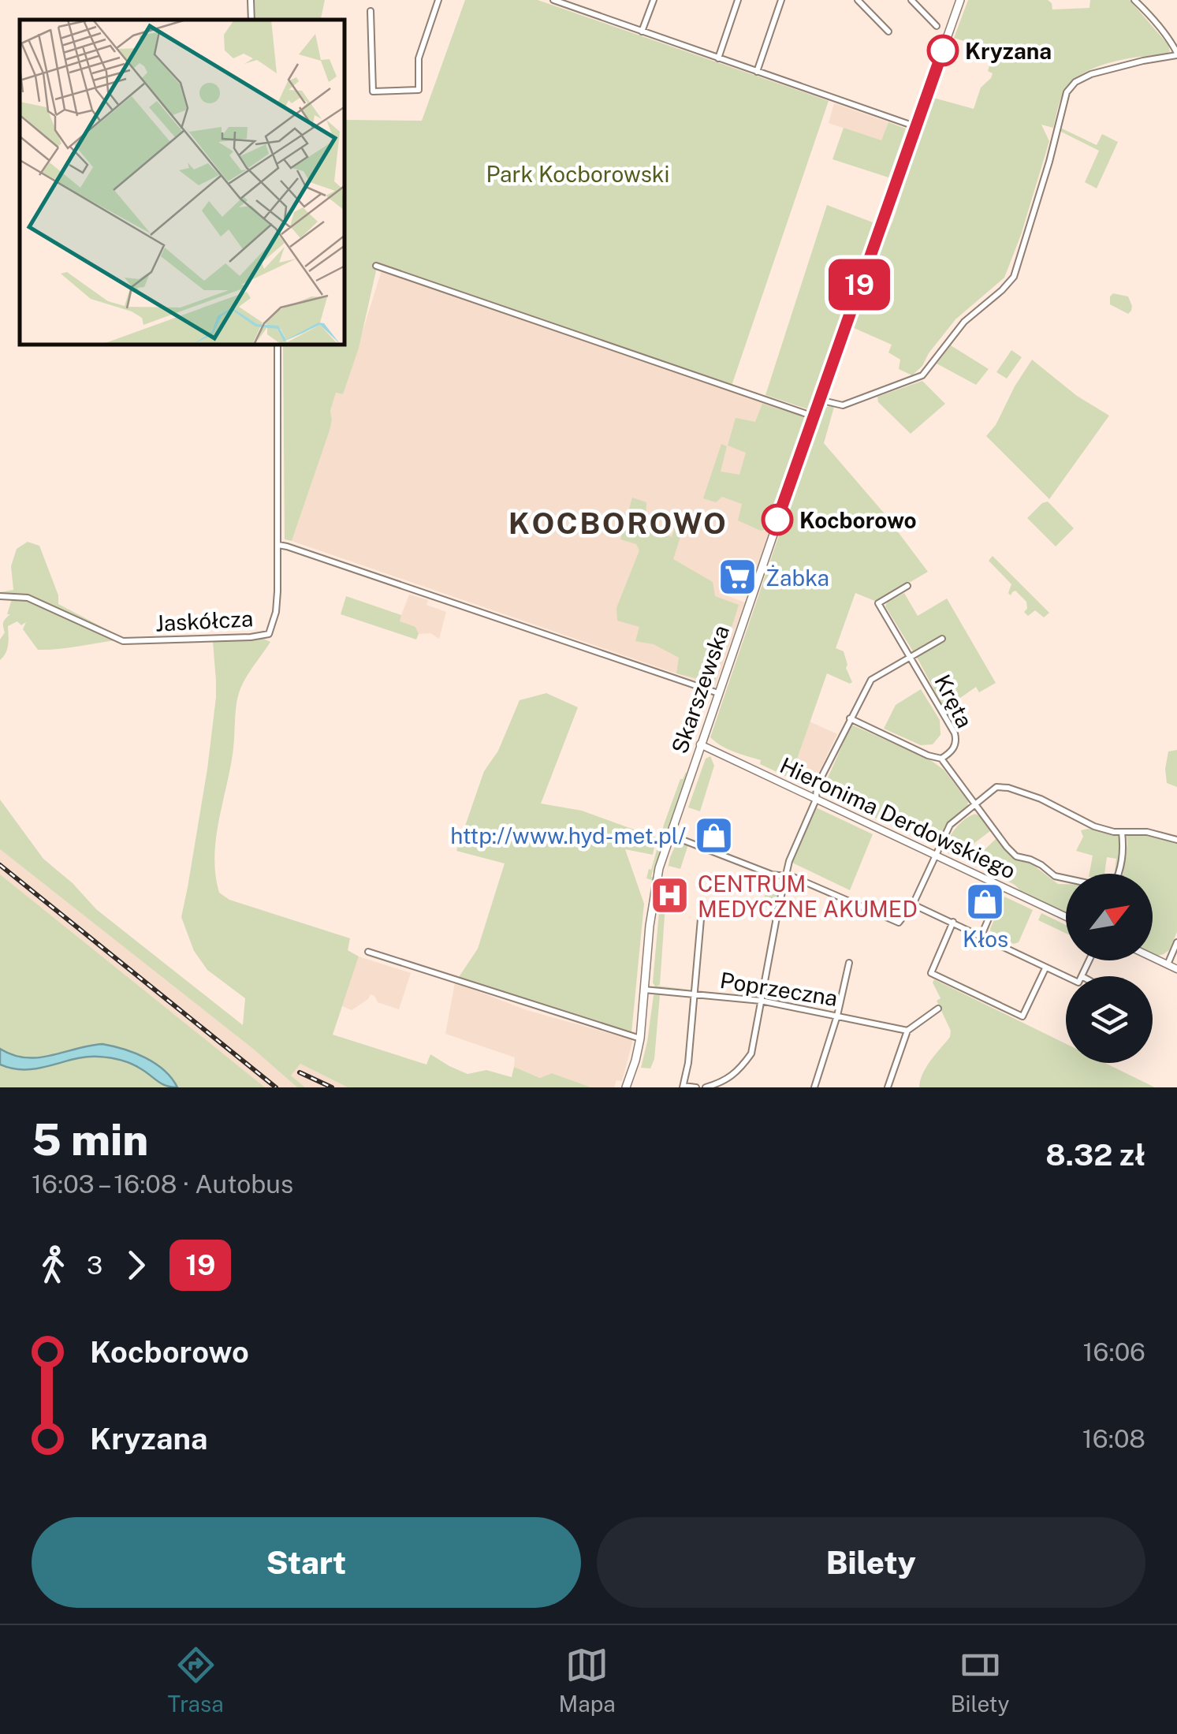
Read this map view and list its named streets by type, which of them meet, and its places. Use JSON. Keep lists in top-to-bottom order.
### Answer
{
  "streets": {
    "main road": ["Skarszewska"],
    "street": [
      "Jaskółcza",
      "Kręta",
      "Hieronima Derdowskiego",
      "Poprzeczna"
    ]
  },
  "crossings": [
    ["Skarszewska", "Hieronima Derdowskiego"],
    ["Skarszewska", "Poprzeczna"],
    ["Kręta", "Hieronima Derdowskiego"],
    ["Kręta", "Poprzeczna"]
  ],
  "districts": ["KOCBOROWO"],
  "parks": ["Park Kocborowski"],
  "places": {
    "other": ["Kryzana", "Kocborowo"],
    "supermarket": ["Żabka"],
    "shop": ["http://www.hyd-met.pl/", "Kłos"],
    "hospital": ["CENTRUM MEDYCZNE AKUMED"]
  },
  "lines": ["bus line 19"],
  "north": "top right",
  "page": {
    "on_map": "19",
    "heading": ["5 min", "16:03 – 16:08 · Autobus", "8.32 zł"],
    "legs": ["3", "19"],
    "list": [
      {
        "name": "Kocborowo",
        "value": "16:06"
      },
      {
        "name": "Kryzana",
        "value": "16:08"
      }
    ],
    "buttons": ["Start", "Bilety"],
    "tabs": ["Trasa", "Mapa", "Bilety"]
  }
}
